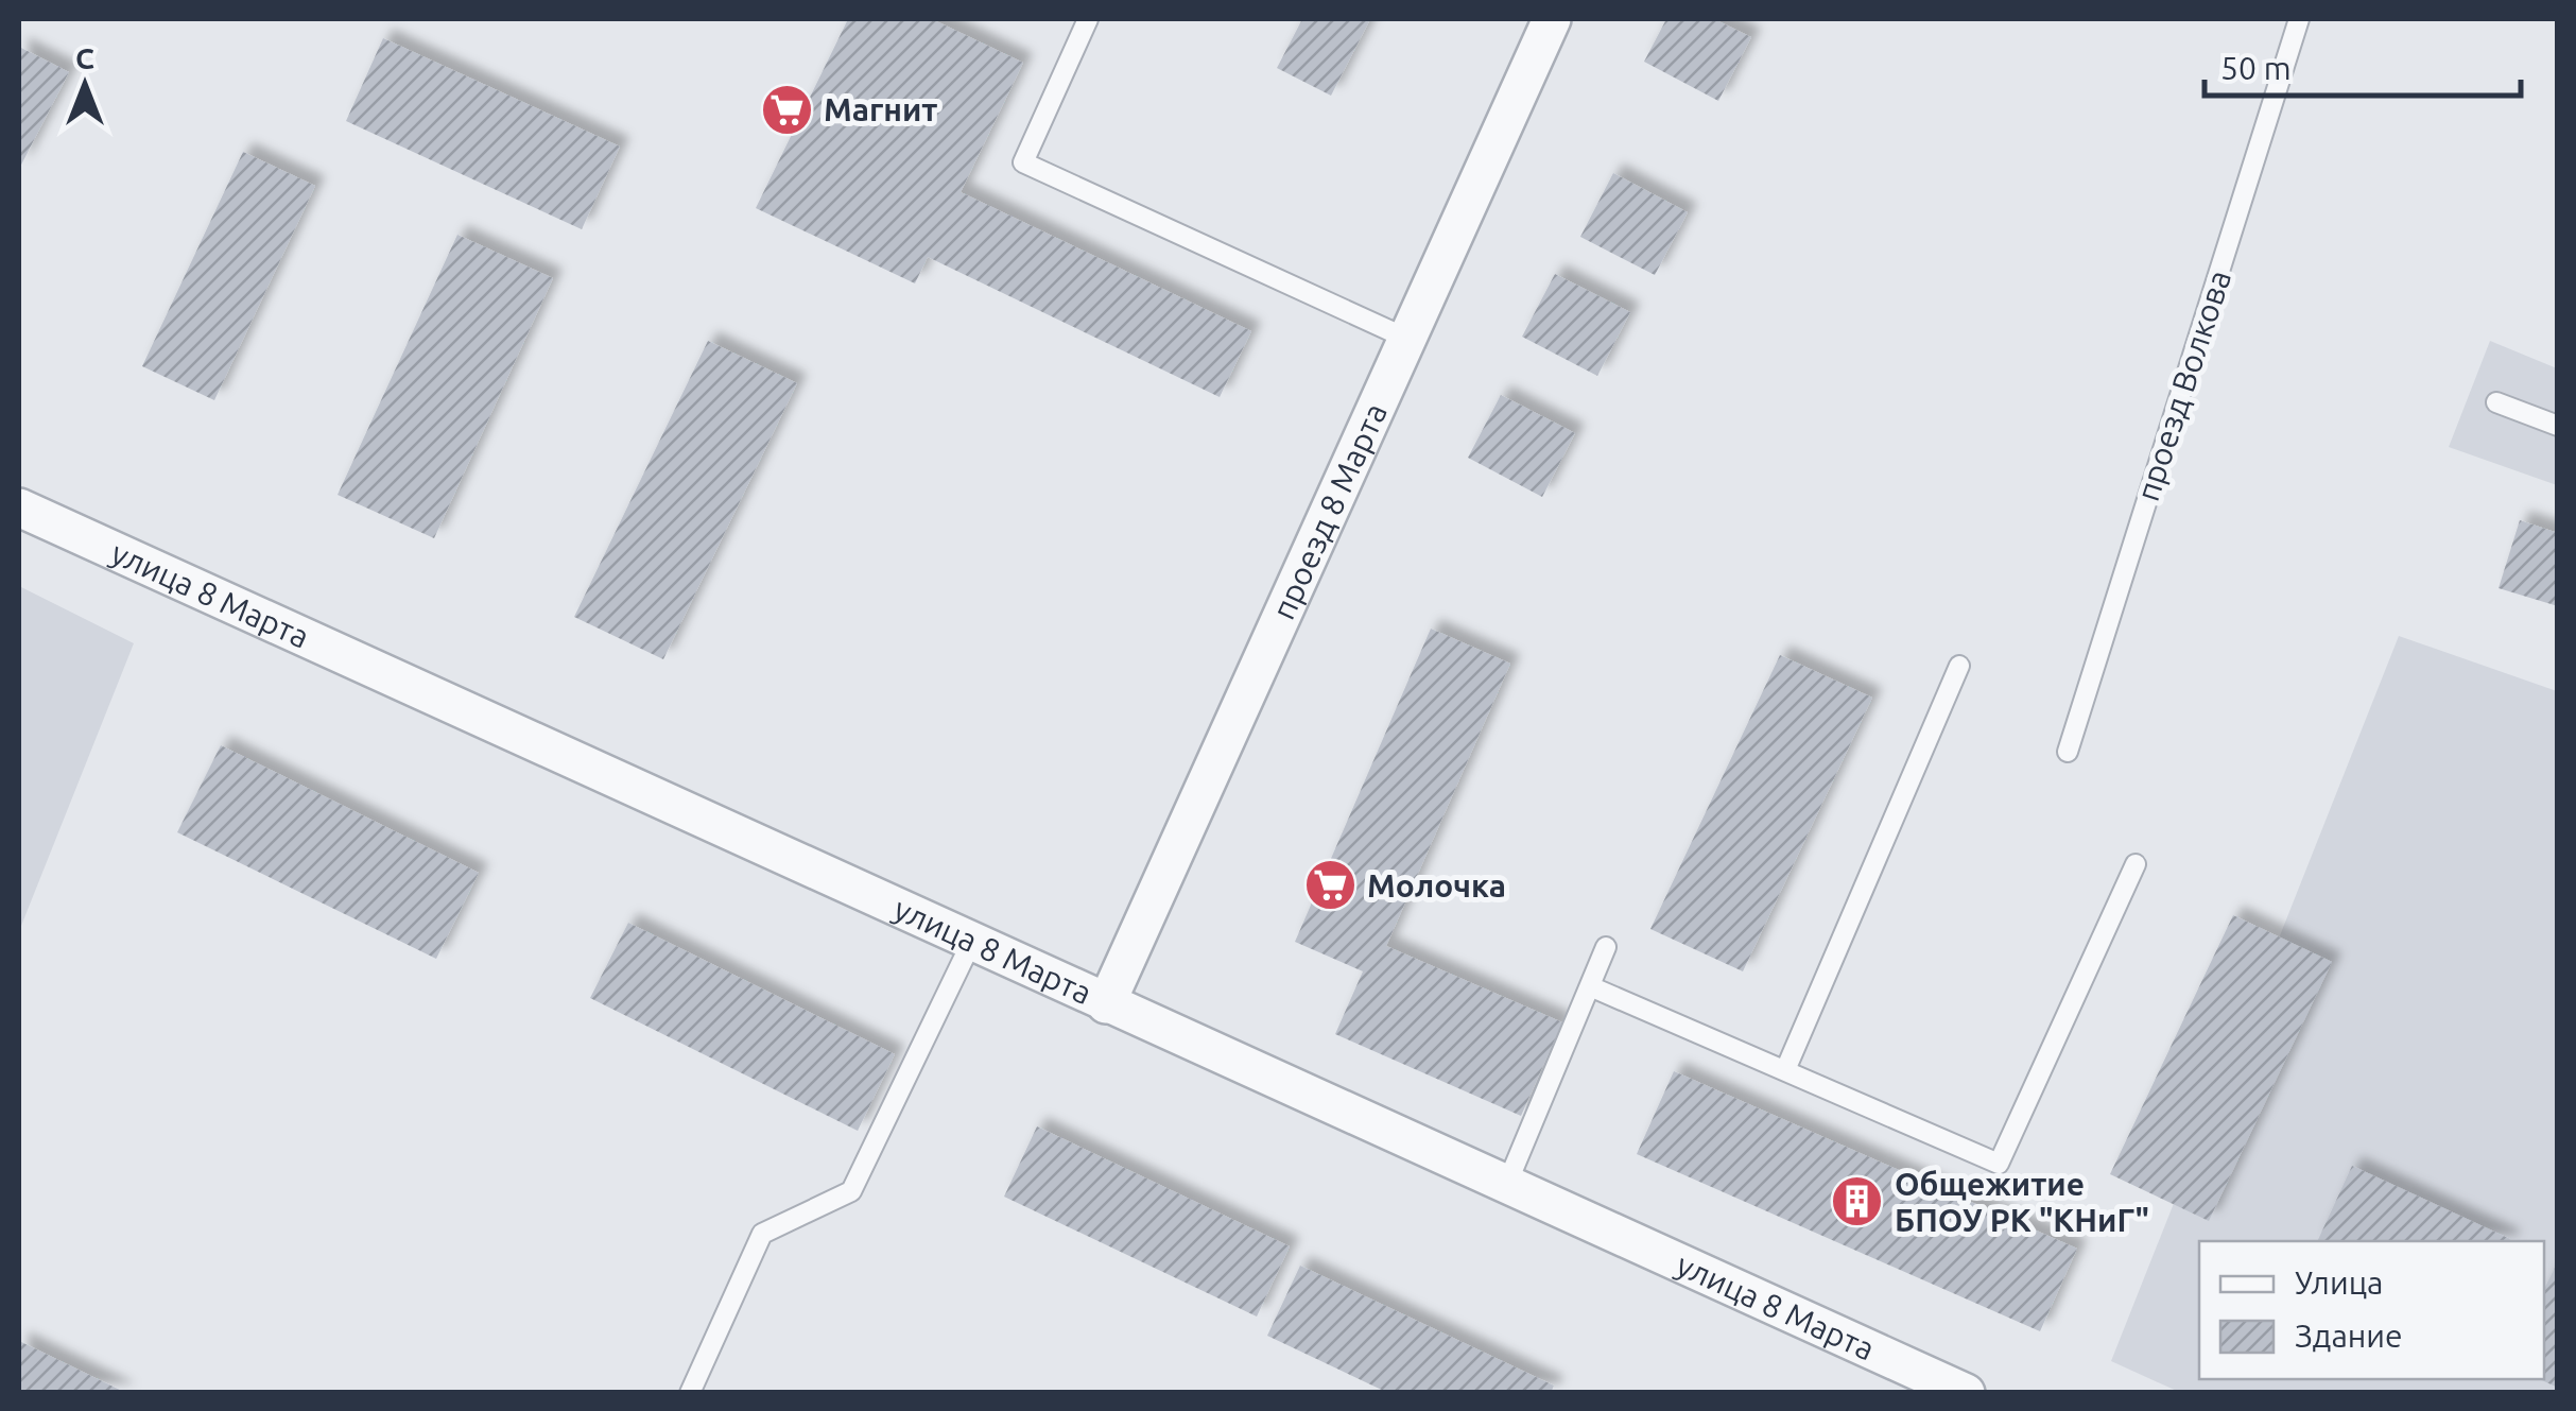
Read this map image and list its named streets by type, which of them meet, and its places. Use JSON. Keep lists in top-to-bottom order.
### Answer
{
  "streets": {
    "street": ["проезд 8 Марта", "улица 8 Марта"],
    "lane": ["проезд Волкова"]
  },
  "crossings": [
    ["проезд 8 Марта", "улица 8 Марта"]
  ],
  "places": {
    "supermarket": ["Магнит", "Молочка"],
    "building": ["Общежитие БПОУ РК \"КНиГ\""]
  },
  "legend": ["Улица", "Здание"],
  "scale_bar": "50 m",
  "north": "top"
}
